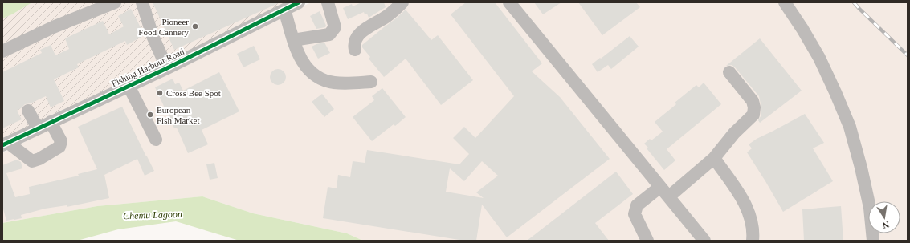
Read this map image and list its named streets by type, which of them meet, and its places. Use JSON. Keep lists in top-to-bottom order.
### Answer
{
  "streets": {
    "street": ["Fishing Harbour Road"]
  },
  "water": ["Chemu Lagoon"],
  "places": ["Pioneer Food Cannery", "Cross Bee Spot", "European Fish Market"],
  "north": "bottom"
}
